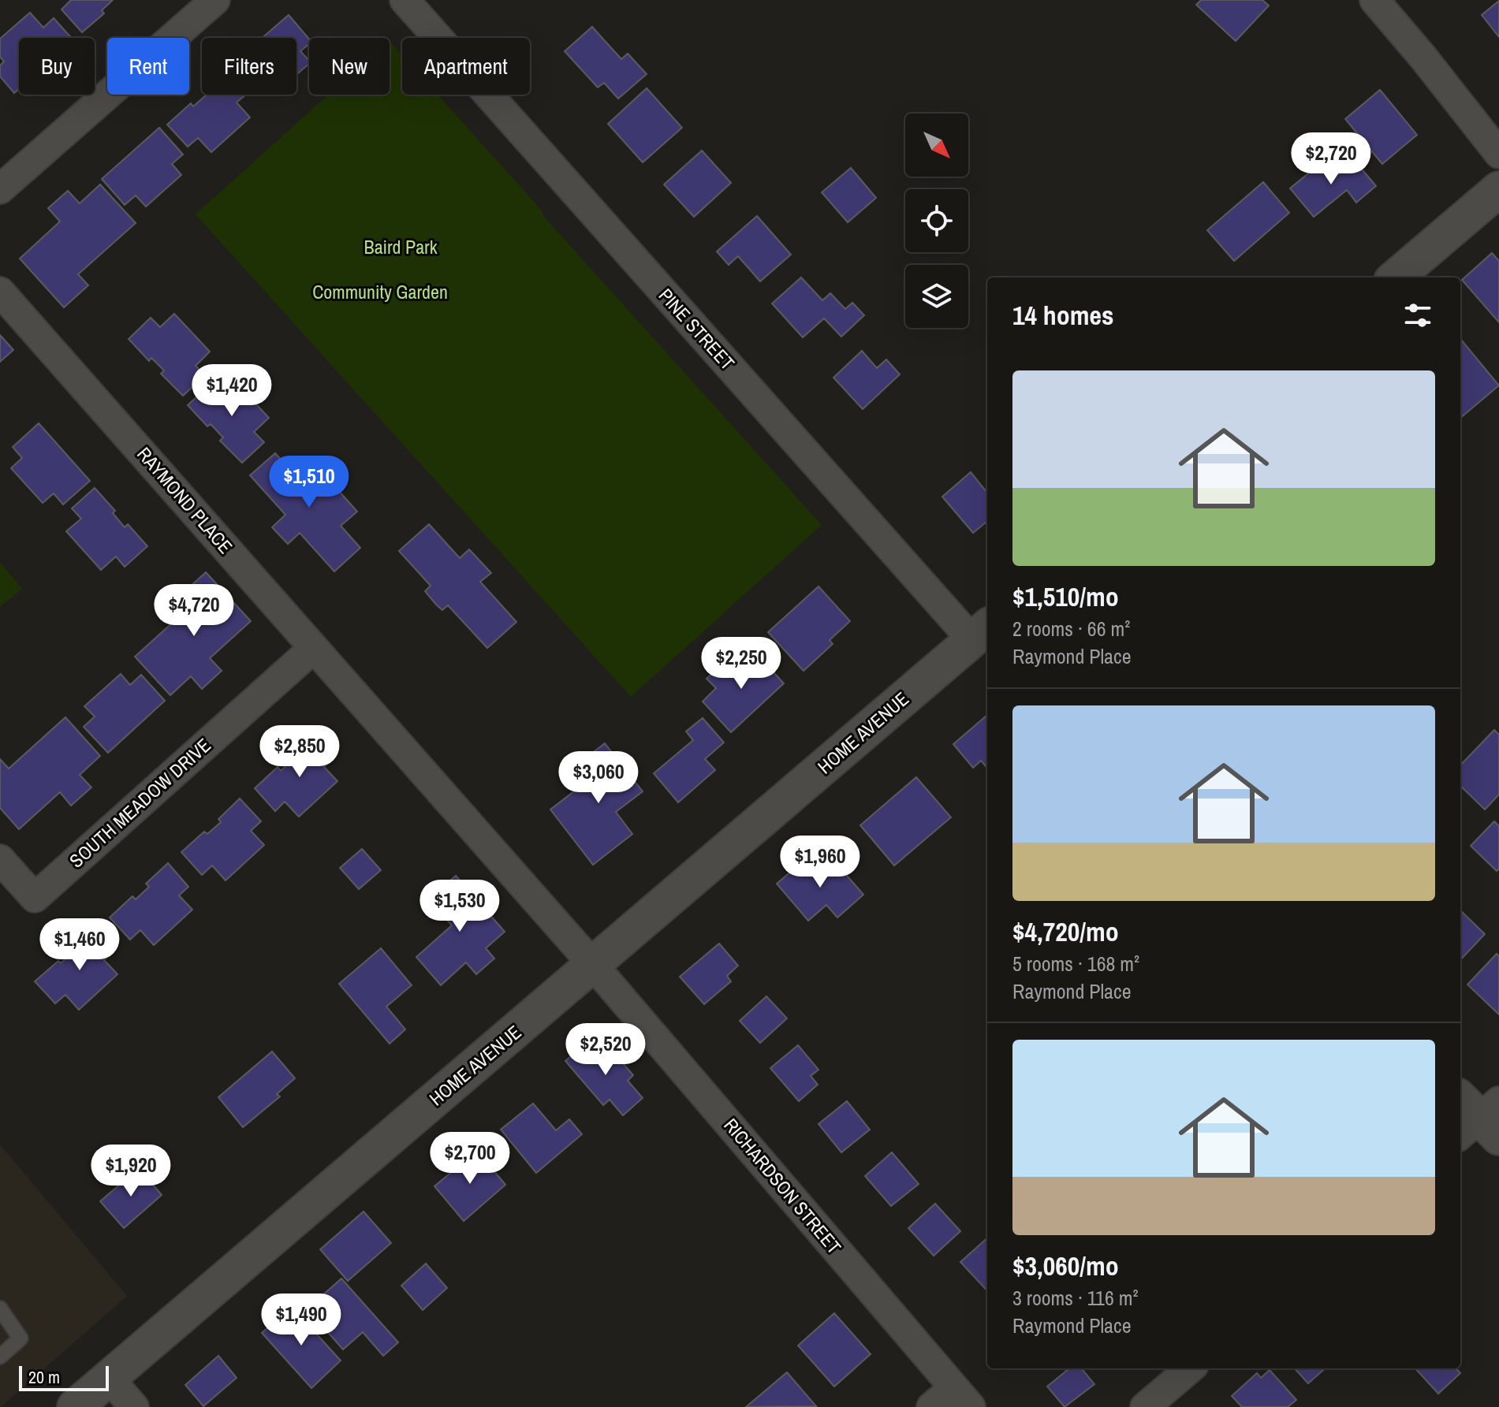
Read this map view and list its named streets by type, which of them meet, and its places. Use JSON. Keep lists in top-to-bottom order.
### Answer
{
  "streets": {
    "main road": ["HOME AVENUE"],
    "street": [
      "PINE STREET",
      "RAYMOND PLACE",
      "SOUTH MEADOW DRIVE",
      "RICHARDSON STREET"
    ]
  },
  "crossings": [
    ["PINE STREET", "HOME AVENUE"],
    ["RAYMOND PLACE", "HOME AVENUE"],
    ["RAYMOND PLACE", "SOUTH MEADOW DRIVE"],
    ["RAYMOND PLACE", "RICHARDSON STREET"],
    ["HOME AVENUE", "RICHARDSON STREET"]
  ],
  "parks": ["Baird Park", "Community Garden"],
  "scale_bar": "20 m",
  "north": "bottom right",
  "page": {
    "chip": [
      "Buy",
      "Rent",
      "Filters",
      "New",
      "Apartment"
    ],
    "price": [
      "$2,720",
      "$1,420",
      "$1,510",
      "$4,720",
      "$2,250",
      "$2,850",
      "$3,060",
      "$1,960",
      "$1,530",
      "$1,460",
      "$2,520",
      "$2,700",
      "$1,920",
      "$1,490"
    ],
    "heading": "14 homes",
    "list": [
      {
        "name": "$1,510/mo",
        "note": "2 rooms · 66 m² · Raymond Place"
      },
      {
        "name": "$4,720/mo",
        "note": "5 rooms · 168 m² · Raymond Place"
      },
      {
        "name": "$3,060/mo",
        "note": "3 rooms · 116 m² · Raymond Place"
      }
    ],
    "scale": "20 m"
  }
}
